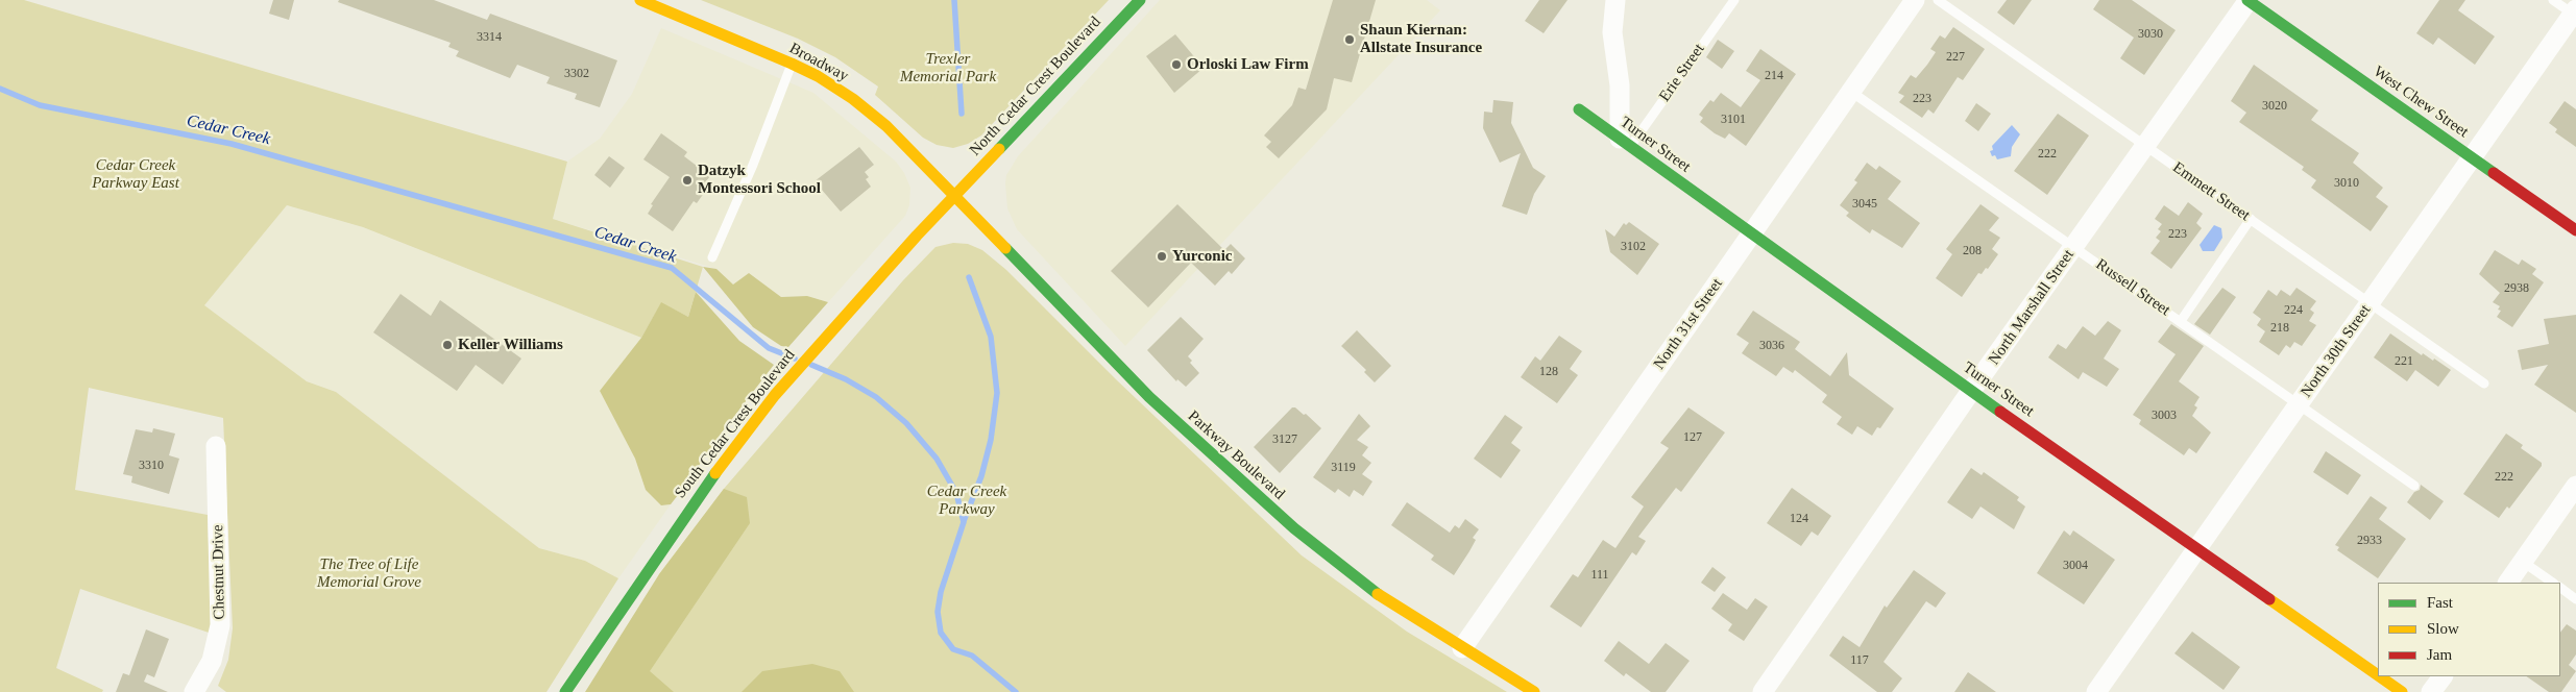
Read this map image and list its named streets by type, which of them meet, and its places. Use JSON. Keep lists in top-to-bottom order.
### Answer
{
  "streets": {
    "street": [
      "Broadway",
      "North Cedar Crest Boulevard",
      "West Chew Street",
      "Turner Street",
      "North Marshall Street",
      "North 31st Street",
      "North 30th Street",
      "South Cedar Crest Boulevard",
      "Parkway Boulevard",
      "Chestnut Drive"
    ],
    "lane": ["Erie Street", "Emmett Street", "Russell Street"]
  },
  "crossings": [
    ["Broadway", "North Cedar Crest Boulevard"],
    ["Broadway", "South Cedar Crest Boulevard"],
    ["Broadway", "Parkway Boulevard"],
    ["Erie Street", "Turner Street"],
    ["North Cedar Crest Boulevard", "South Cedar Crest Boulevard"],
    ["North Cedar Crest Boulevard", "Parkway Boulevard"],
    ["West Chew Street", "North Marshall Street"],
    ["West Chew Street", "North 30th Street"],
    ["Turner Street", "North Marshall Street"],
    ["Turner Street", "North 31st Street"],
    ["Turner Street", "North 30th Street"],
    ["Emmett Street", "North Marshall Street"],
    ["Emmett Street", "North 30th Street"],
    ["Russell Street", "North Marshall Street"],
    ["Russell Street", "North 31st Street"],
    ["Russell Street", "North 30th Street"],
    ["North 31st Street", "Parkway Boulevard"],
    ["South Cedar Crest Boulevard", "Parkway Boulevard"]
  ],
  "water": ["Cedar Creek"],
  "parks": [
    "Trexler Memorial Park",
    "Cedar Creek Parkway East",
    "Cedar Creek Parkway",
    "The Tree of Life Memorial Grove"
  ],
  "places": [
    "Shaun Kiernan: Allstate Insurance",
    "Orloski Law Firm",
    "Datzyk Montessori School",
    "Yurconic",
    "Keller Williams"
  ],
  "house_numbers": [
    "3030",
    "3314",
    "227",
    "3302",
    "214",
    "223",
    "3020",
    "3101",
    "222",
    "3010",
    "3045",
    "223",
    "3102",
    "208",
    "2938",
    "224",
    "218",
    "3036",
    "221",
    "128",
    "3003",
    "127",
    "3127",
    "3310",
    "3119",
    "222",
    "124",
    "2933",
    "3004",
    "111",
    "117"
  ],
  "legend": ["Fast", "Slow", "Jam"]
}
